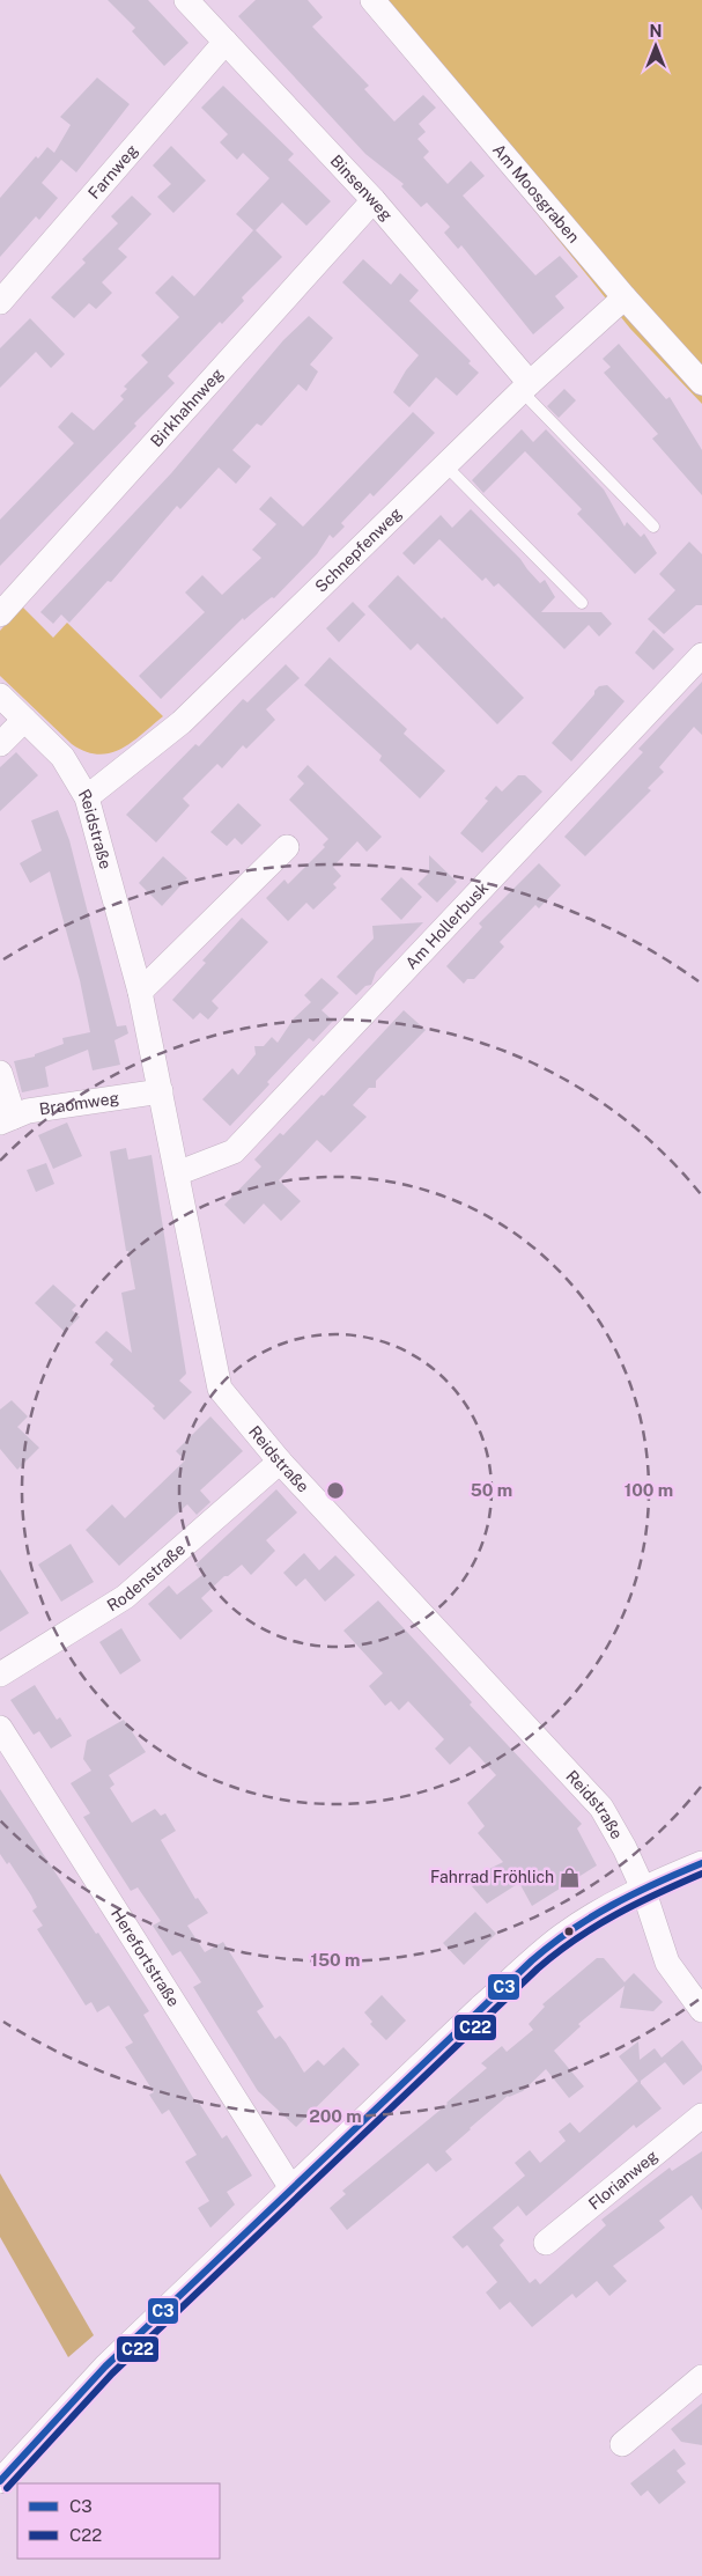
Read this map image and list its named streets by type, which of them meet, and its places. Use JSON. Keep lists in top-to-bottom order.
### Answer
{
  "streets": {
    "street": [
      "Farnweg",
      "Binsenweg",
      "Am Moosgraben",
      "Birkhahnweg",
      "Schnepfenweg",
      "Reidstraße",
      "Am Hollerbusk",
      "Braomweg",
      "Rodenstraße",
      "Herefortstraße",
      "Florianweg"
    ]
  },
  "crossings": [
    ["Farnweg", "Binsenweg"],
    ["Binsenweg", "Birkhahnweg"],
    ["Binsenweg", "Schnepfenweg"],
    ["Am Moosgraben", "Schnepfenweg"],
    ["Schnepfenweg", "Reidstraße"],
    ["Reidstraße", "Am Hollerbusk"],
    ["Reidstraße", "Braomweg"],
    ["Reidstraße", "Rodenstraße"]
  ],
  "places": {
    "shop": ["Fahrrad Fröhlich"]
  },
  "lines": ["transit line C3", "transit line C22"],
  "legend": ["C3", "C22"],
  "north": "top",
  "rings": [
    "50 m",
    "100 m",
    "150 m",
    "200 m"
  ]
}
